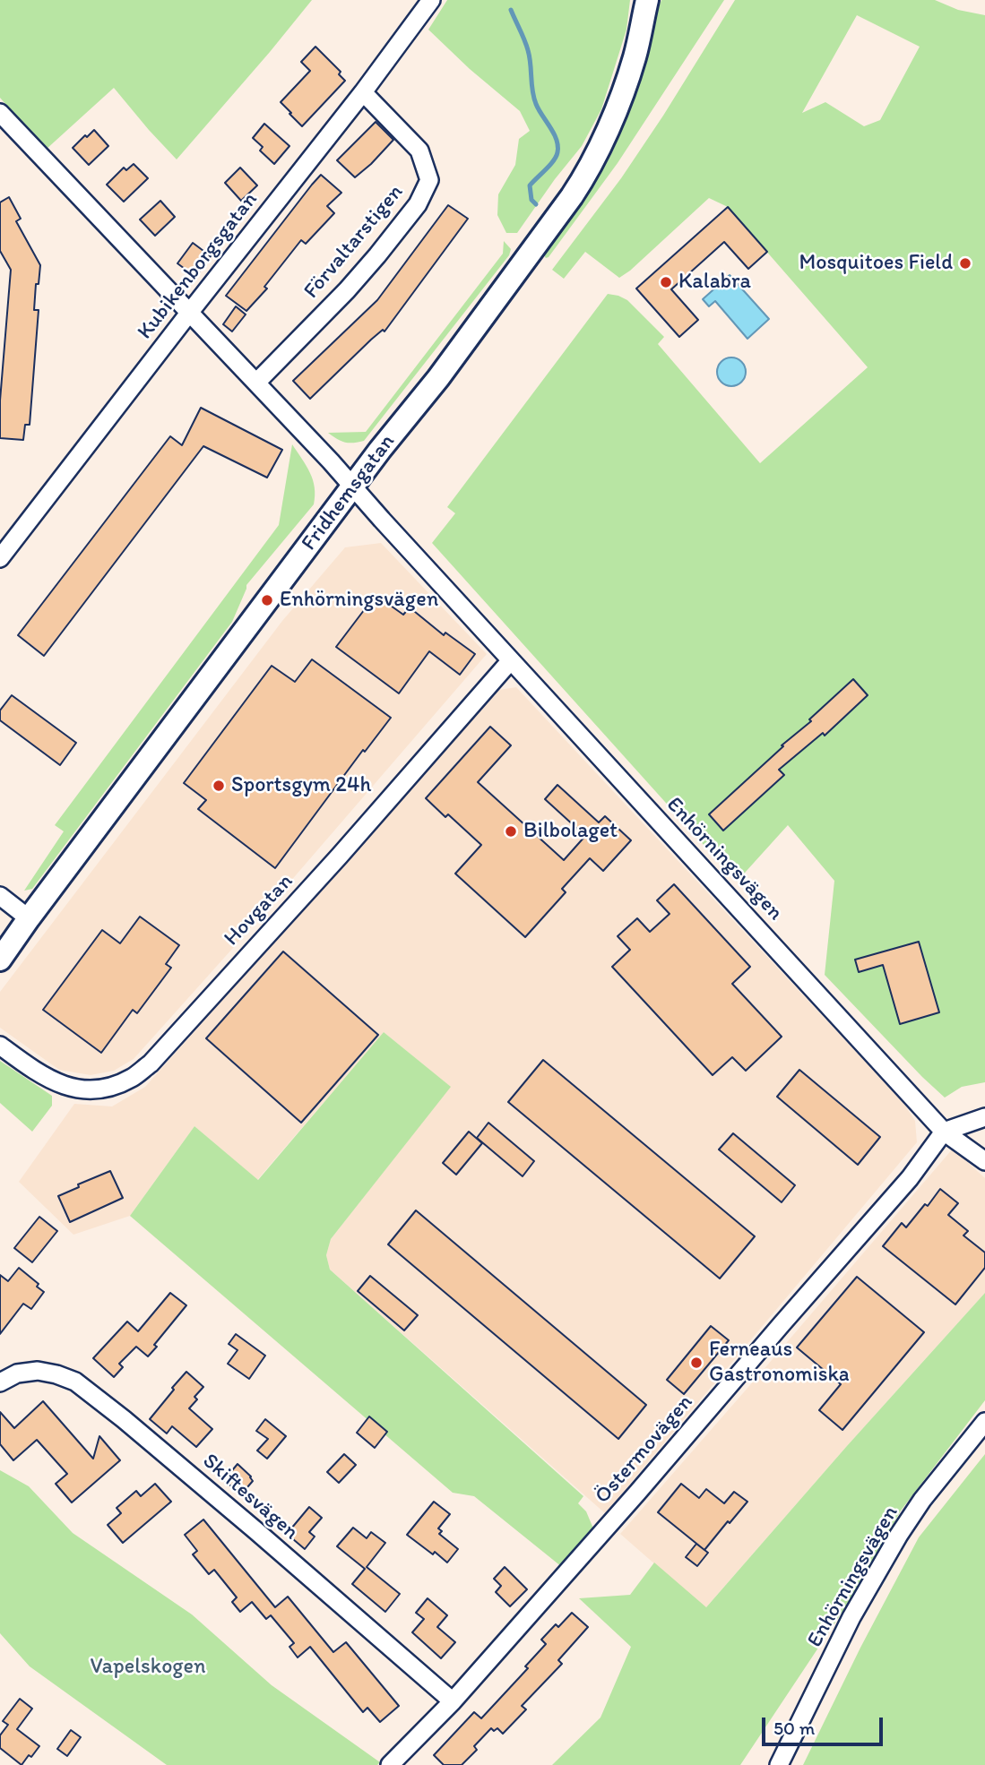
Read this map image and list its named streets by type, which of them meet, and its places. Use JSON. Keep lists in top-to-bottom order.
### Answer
{
  "streets": {
    "street": [
      "Förvaltarstigen",
      "Kubikenborgsgatan",
      "Fridhemsgatan",
      "Enhörningsvägen",
      "Hovgatan",
      "Östermovägen",
      "Skiftesvägen"
    ]
  },
  "crossings": [
    ["Förvaltarstigen", "Kubikenborgsgatan"],
    ["Förvaltarstigen", "Enhörningsvägen"],
    ["Kubikenborgsgatan", "Enhörningsvägen"],
    ["Fridhemsgatan", "Enhörningsvägen"],
    ["Enhörningsvägen", "Hovgatan"],
    ["Enhörningsvägen", "Östermovägen"],
    ["Östermovägen", "Skiftesvägen"]
  ],
  "parks": ["Vapelskogen"],
  "places": [
    "Mosquitoes Field",
    "Kalabra",
    "Enhörningsvägen",
    "Sportsgym 24h",
    "Bilbolaget",
    "Ferneaus Gastronomiska"
  ],
  "scale_bar": "50 m"
}
